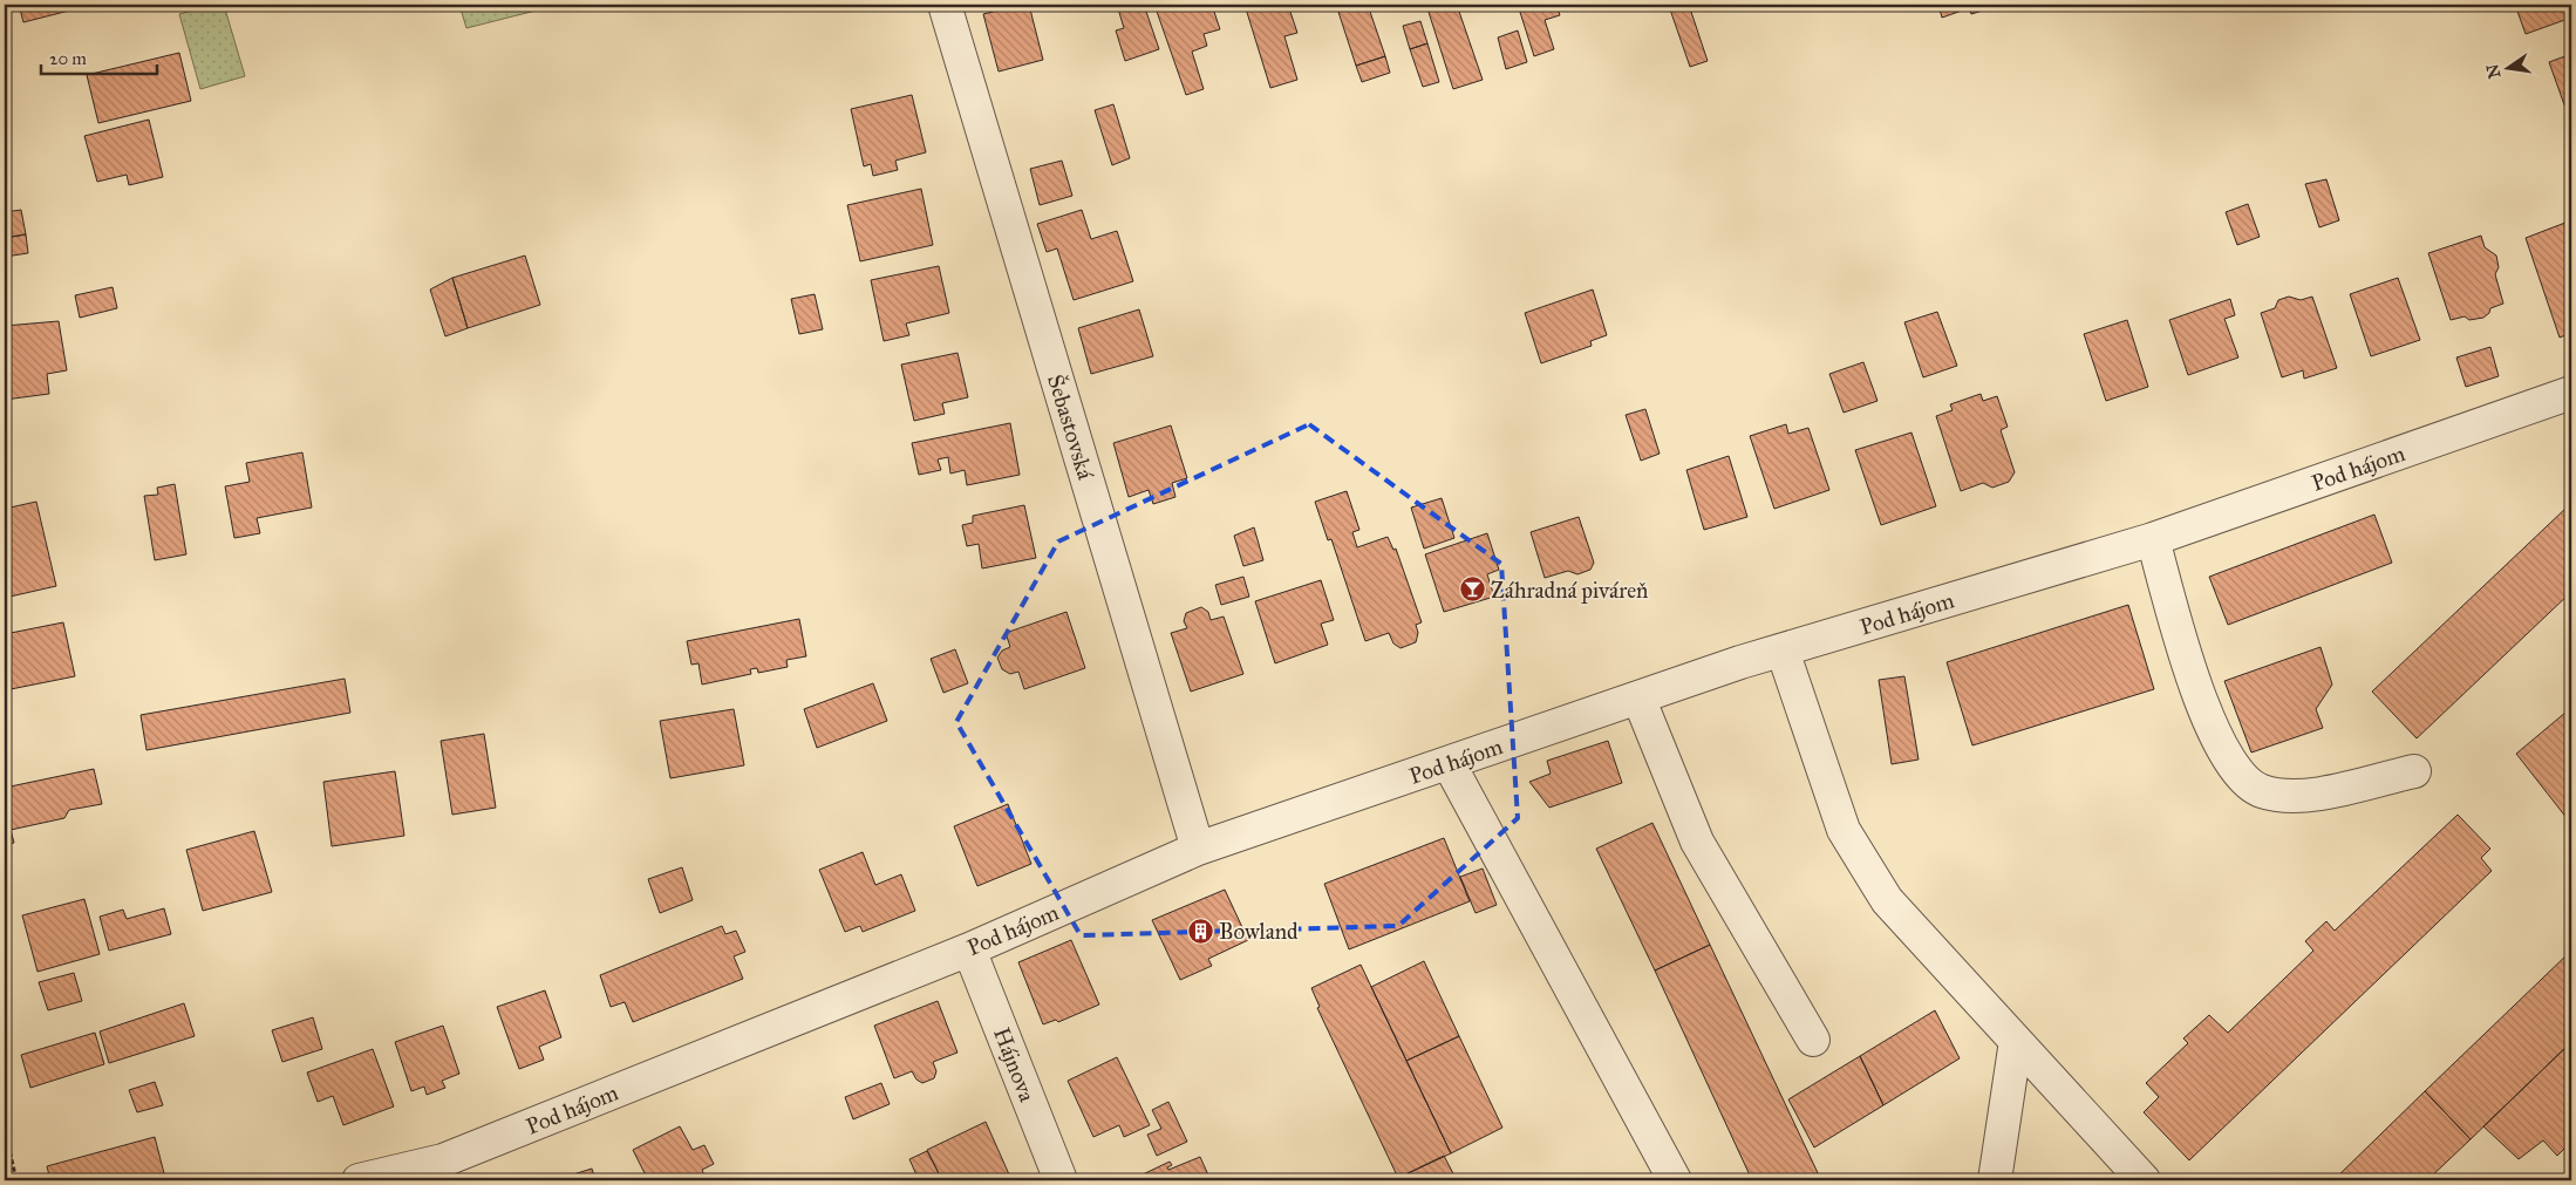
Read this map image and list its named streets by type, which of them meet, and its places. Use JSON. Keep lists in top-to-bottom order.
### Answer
{
  "streets": {
    "street": ["Šebastovská", "Pod hájom", "Hájnova"]
  },
  "crossings": [
    ["Šebastovská", "Pod hájom"],
    ["Pod hájom", "Hájnova"]
  ],
  "places": {
    "bar": ["Záhradná piváreň"],
    "building": ["Bowland"]
  },
  "scale_bar": "20 m",
  "north": "left"
}
